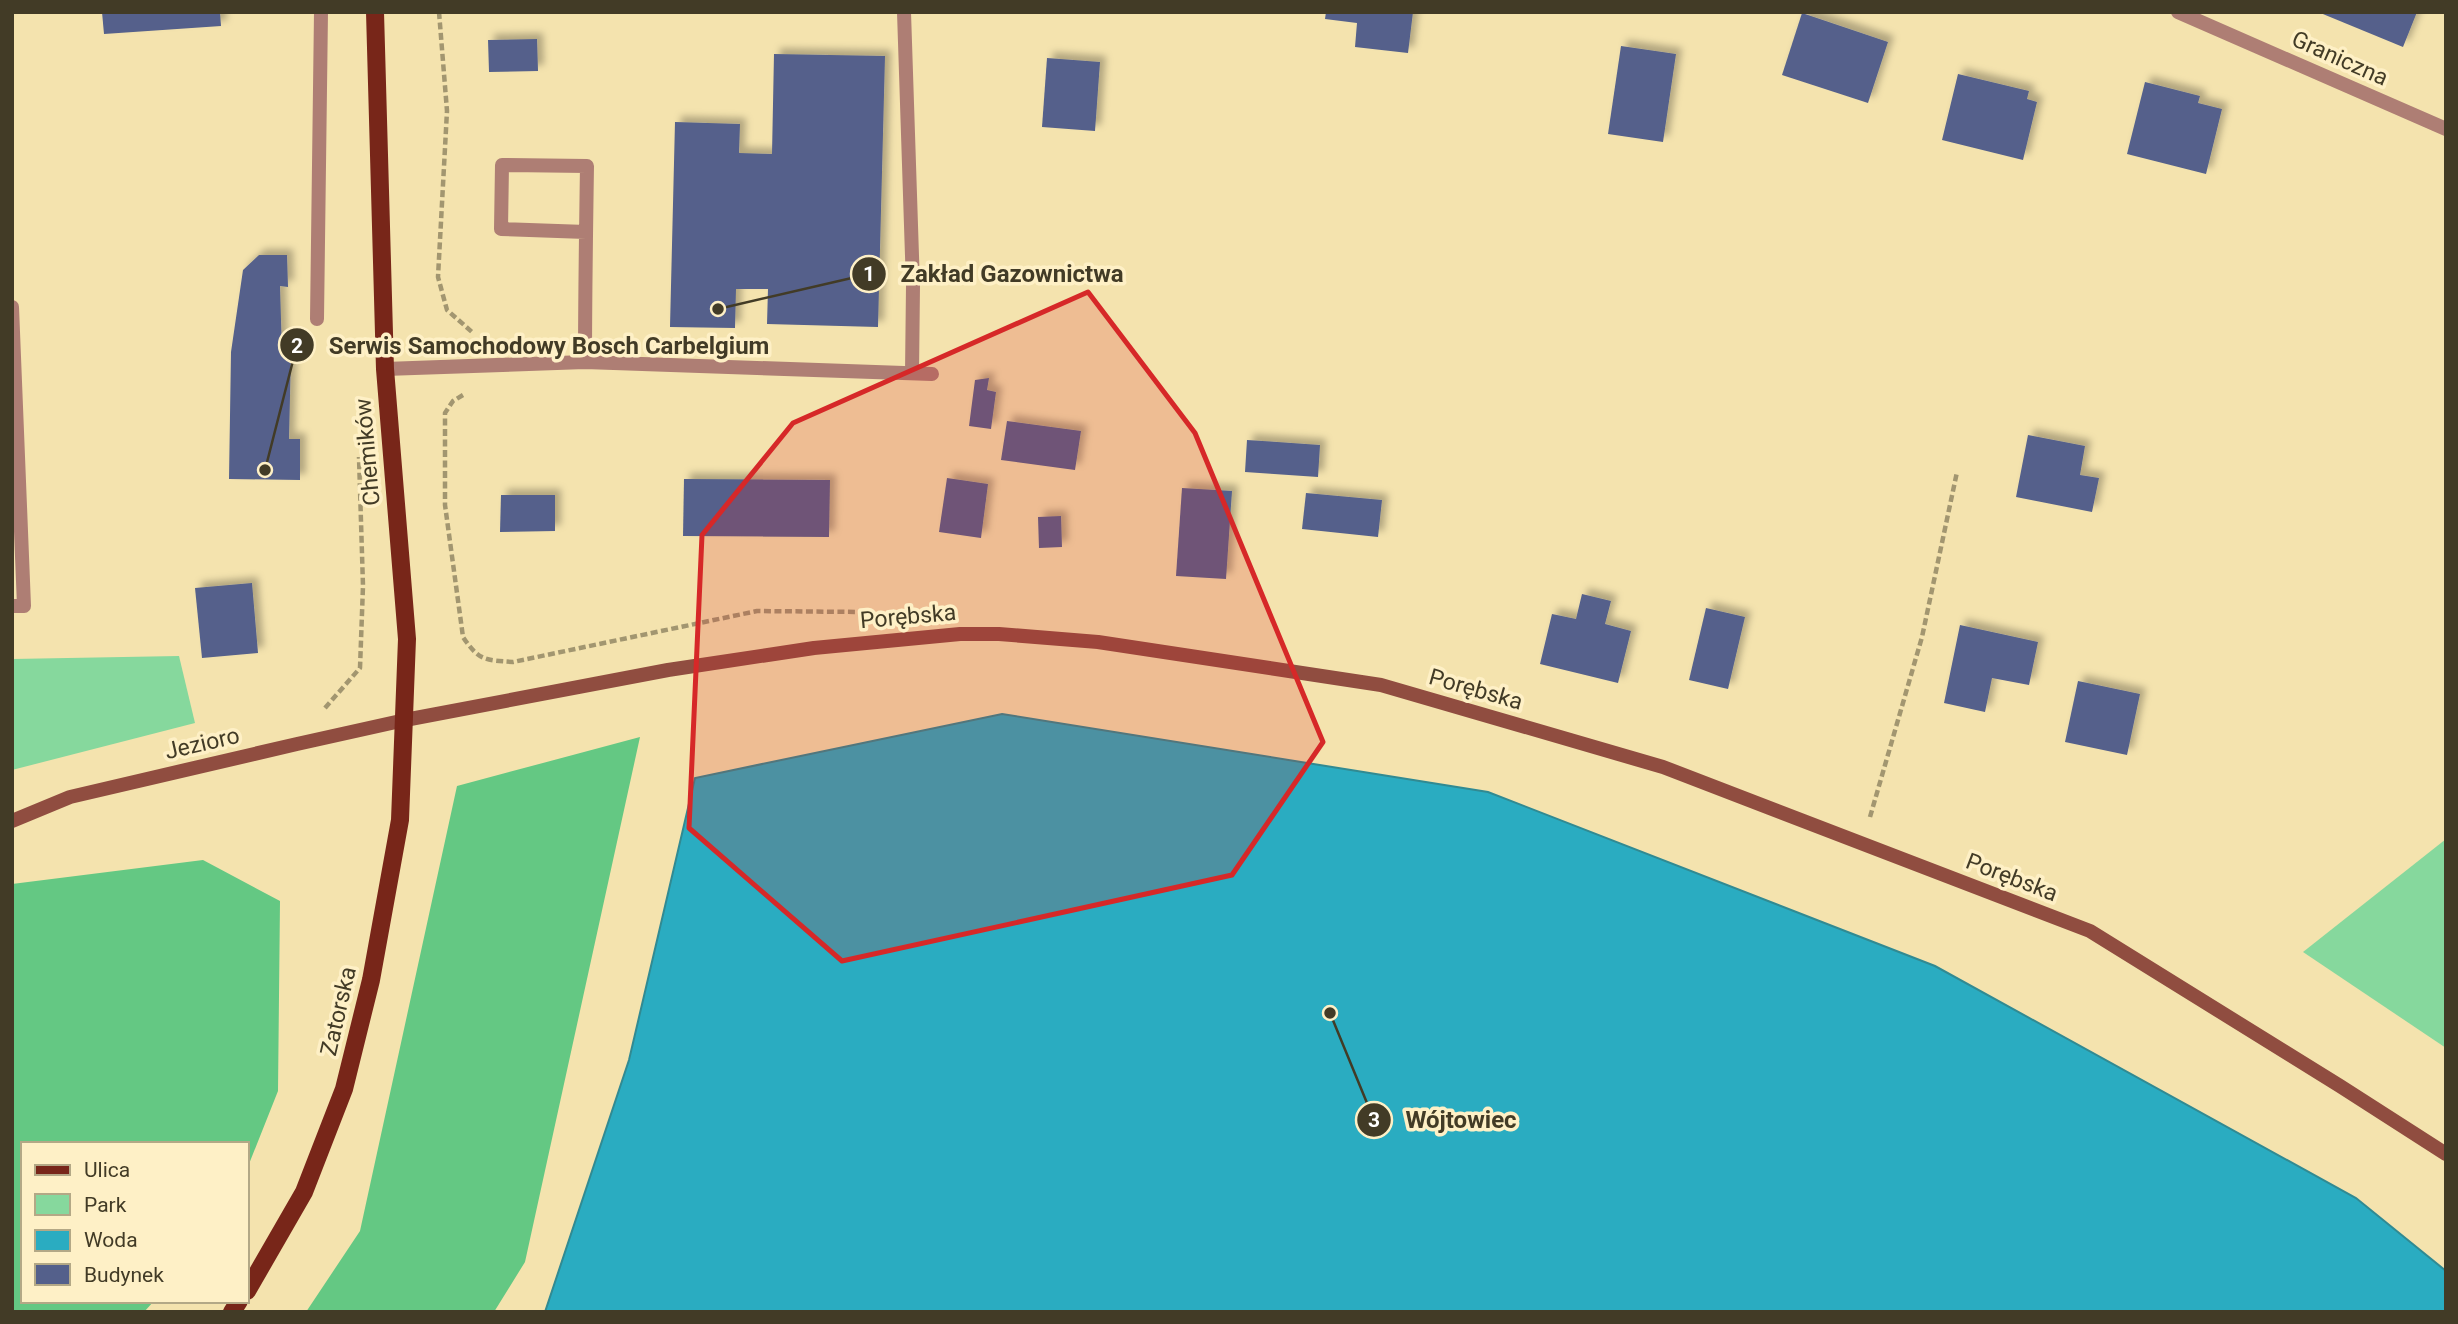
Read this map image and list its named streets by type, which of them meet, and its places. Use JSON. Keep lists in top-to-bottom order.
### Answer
{
  "streets": {
    "main road": ["Chemików", "Zatorska"],
    "street": ["Porębska", "Jezioro"],
    "lane": ["Graniczna"]
  },
  "crossings": [
    ["Chemików", "Porębska"],
    ["Chemików", "Jezioro"],
    ["Chemików", "Zatorska"],
    ["Porębska", "Jezioro"],
    ["Porębska", "Zatorska"],
    ["Jezioro", "Zatorska"]
  ],
  "places": ["Zakład Gazownictwa", "Serwis Samochodowy Bosch Carbelgium", "Wójtowiec"],
  "legend": [
    "Ulica",
    "Park",
    "Woda",
    "Budynek"
  ]
}
